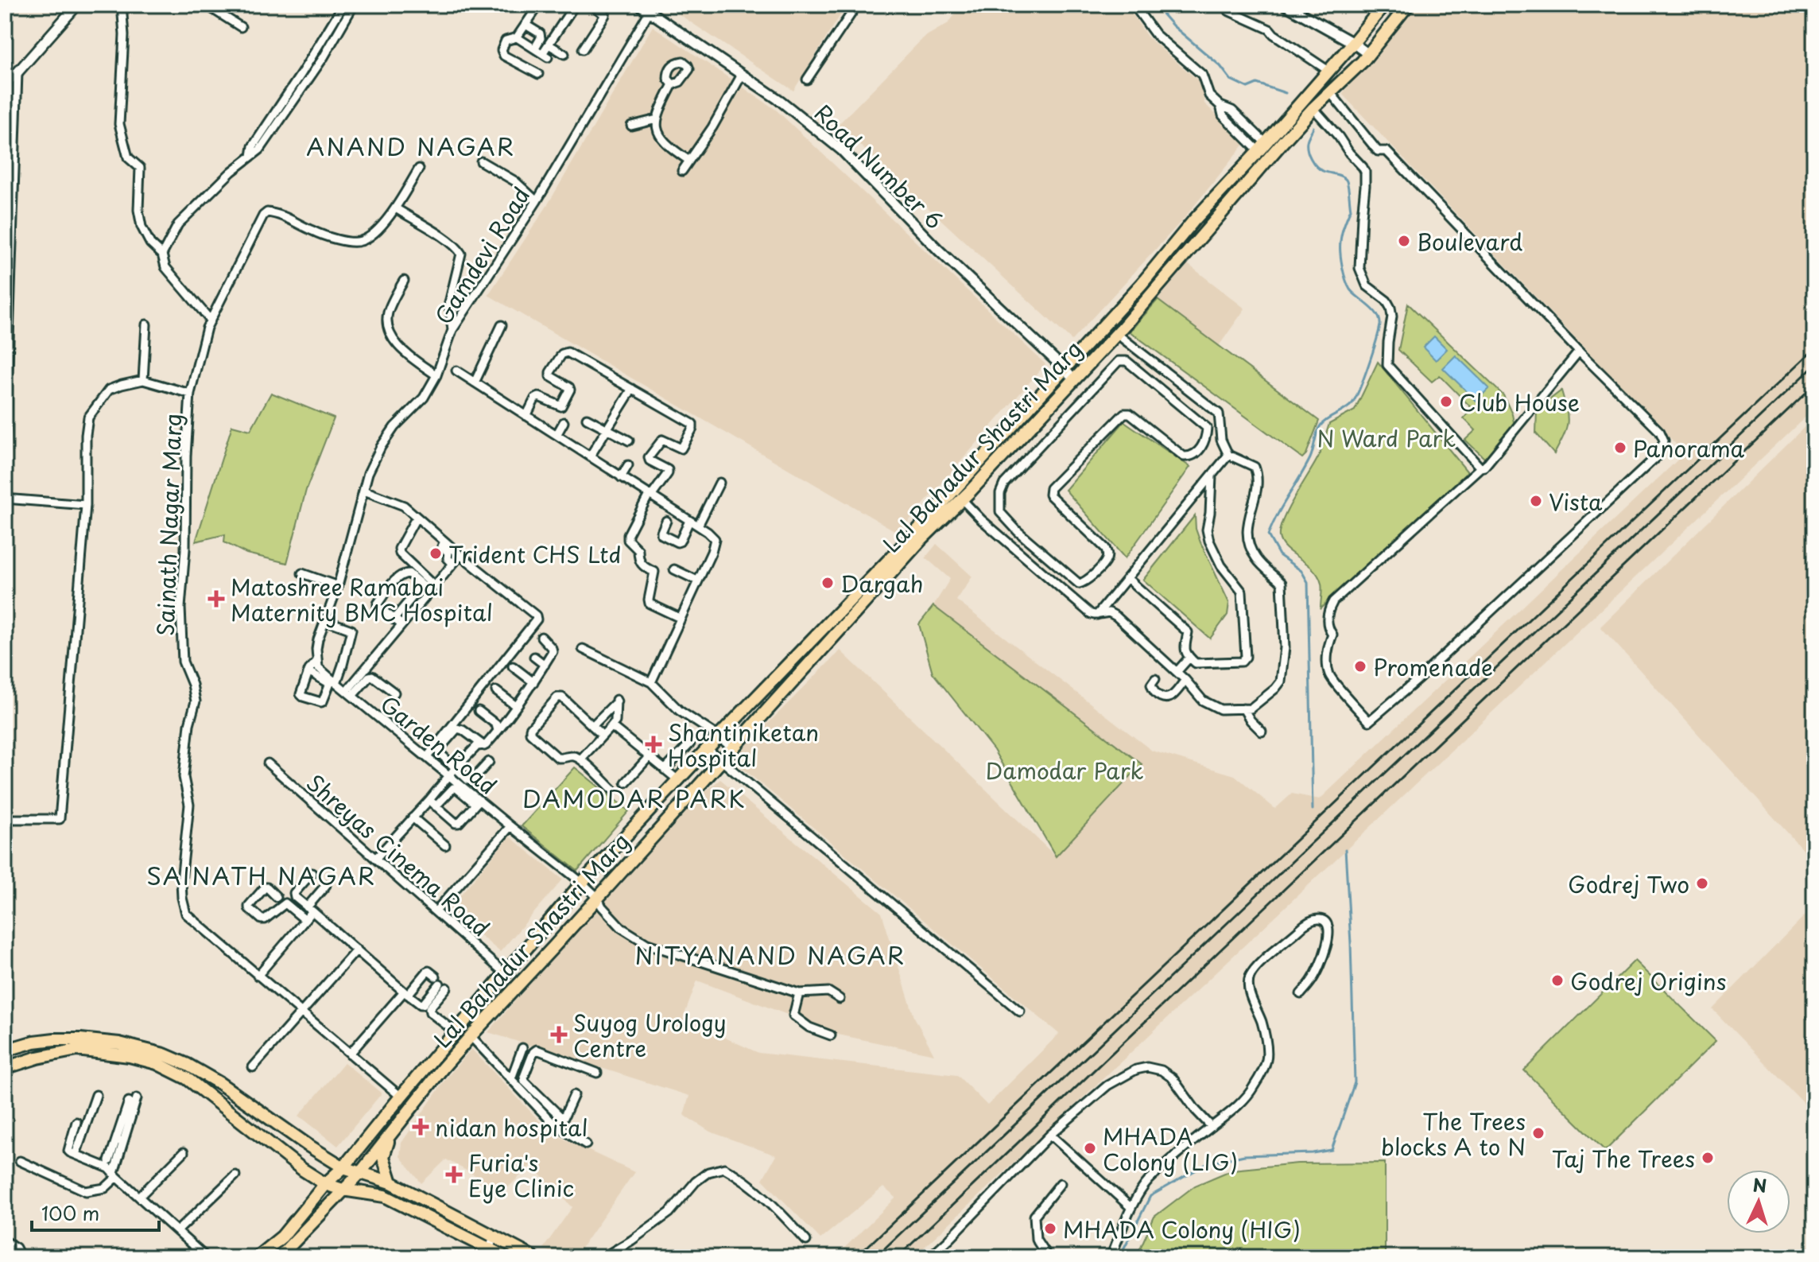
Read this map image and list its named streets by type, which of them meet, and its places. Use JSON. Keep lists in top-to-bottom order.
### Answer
{
  "streets": {
    "main road": ["Lal Bahadur Shastri Marg"],
    "street": [
      "Road Number 6",
      "Gamdevi Road",
      "Sainath Nagar Marg",
      "Garden Road",
      "Shreyas Cinema Road"
    ]
  },
  "crossings": [
    ["Road Number 6", "Gamdevi Road"],
    ["Road Number 6", "Lal Bahadur Shastri Marg"],
    ["Lal Bahadur Shastri Marg", "Sainath Nagar Marg"],
    ["Lal Bahadur Shastri Marg", "Garden Road"],
    ["Lal Bahadur Shastri Marg", "Shreyas Cinema Road"]
  ],
  "districts": [
    "ANAND NAGAR",
    "DAMODAR PARK",
    "SAINATH NAGAR",
    "NITYANAND NAGAR"
  ],
  "parks": ["N Ward Park", "Damodar Park"],
  "places": {
    "other": [
      "Boulevard",
      "Club House",
      "Panorama",
      "Vista",
      "Trident CHS Ltd",
      "Dargah",
      "Promenade",
      "Godrej Two",
      "Godrej Origins",
      "The Trees blocks A to N",
      "MHADA Colony (LIG)",
      "Taj The Trees",
      "MHADA Colony (HIG)"
    ],
    "health": [
      "Matoshree Ramabai Maternity BMC Hospital",
      "Shantiniketan Hospital",
      "Suyog Urology Centre",
      "nidan hospital",
      "Furia's Eye Clinic"
    ]
  },
  "scale_bar": "100 m",
  "north": "top"
}
